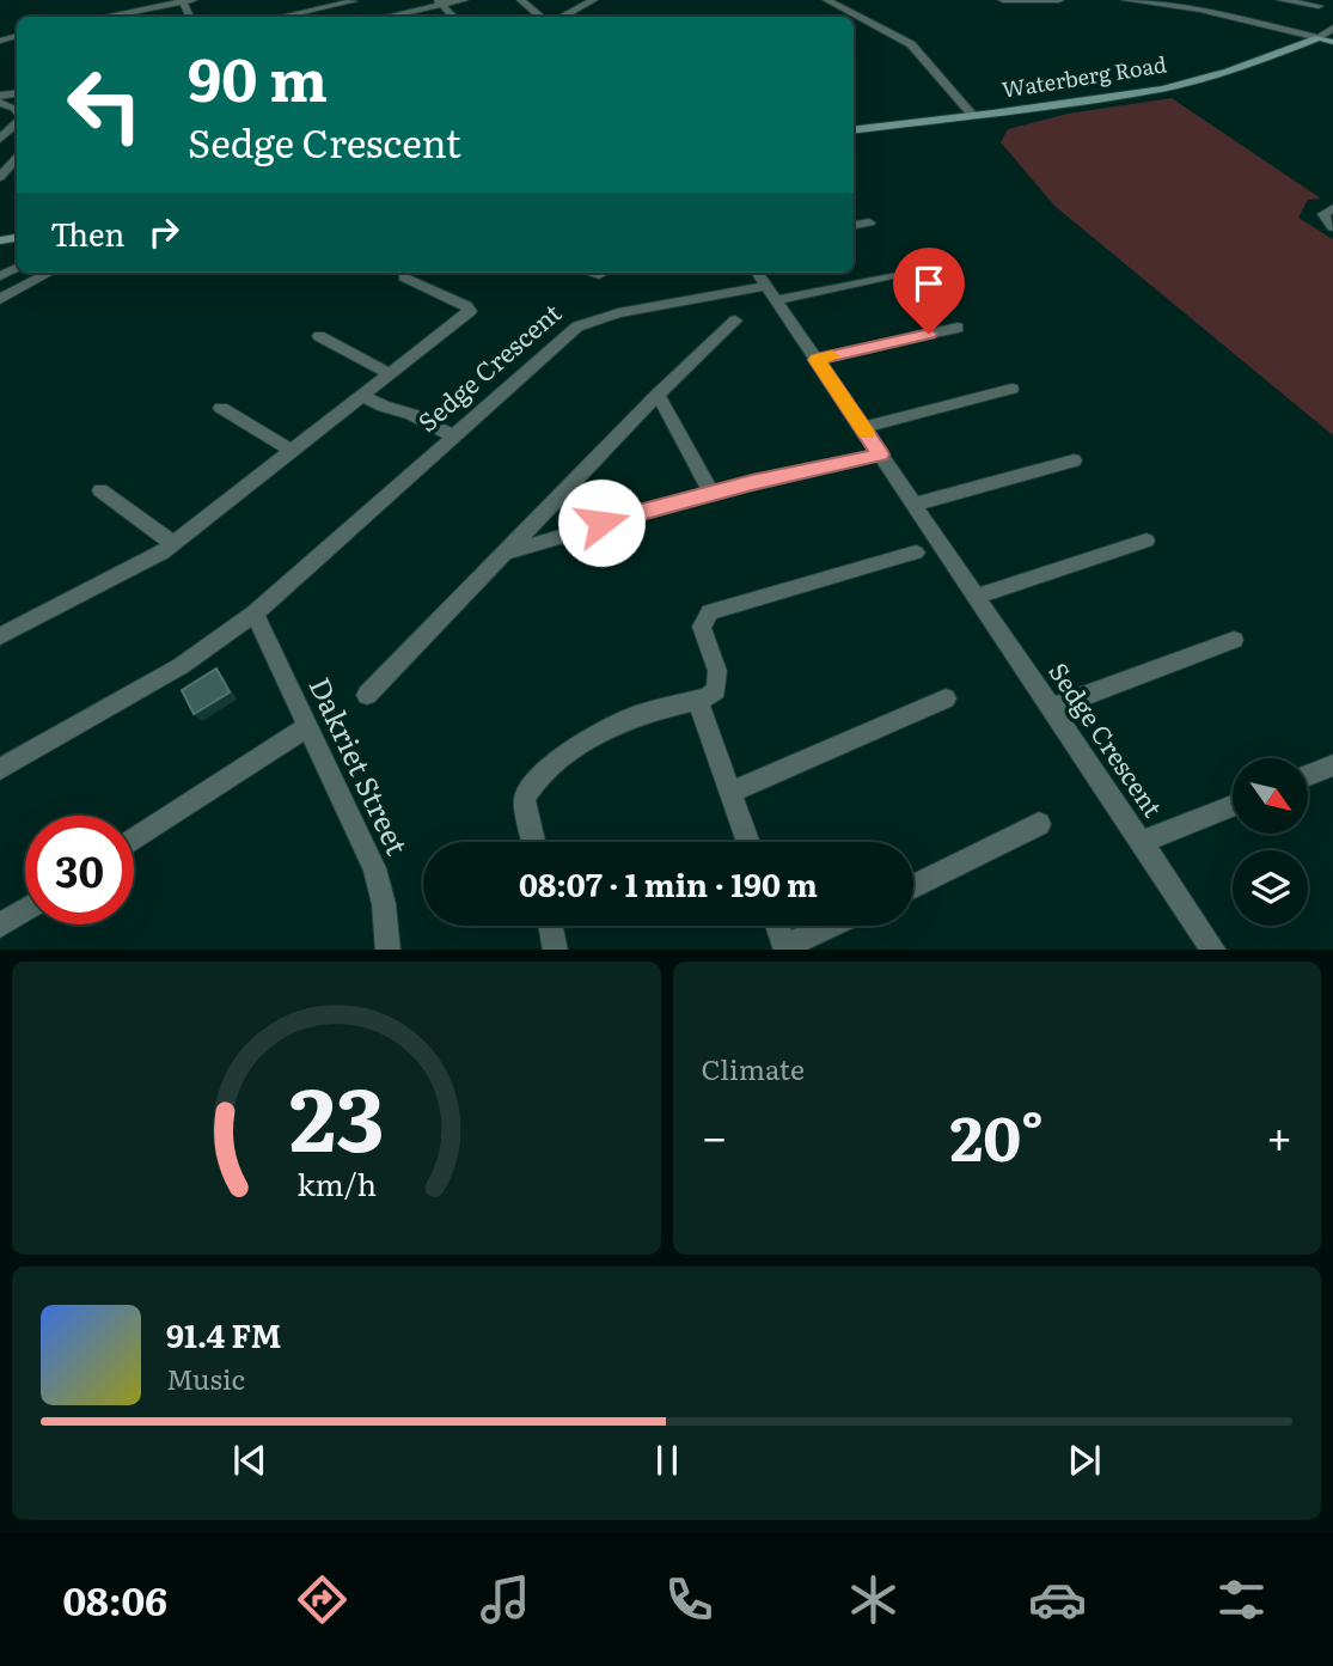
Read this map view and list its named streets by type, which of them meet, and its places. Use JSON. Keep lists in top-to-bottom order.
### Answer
{
  "streets": {
    "street": ["Waterberg Road", "Sedge Crescent", "Dakriet Street"]
  },
  "crossings": [
    ["Sedge Crescent", "Dakriet Street"]
  ],
  "north": "bottom right",
  "page": {
    "turn": ["90 m", "Sedge Crescent"],
    "then": "Then",
    "limit": "30",
    "trip": "08:07 · 1 min · 190 m",
    "tile": "Climate",
    "heat": ["−", "20°", "+"],
    "song": ["91.4 FM", "Music"],
    "tabs": "08:06",
    "gauge": ["23", "km/h"]
  }
}
